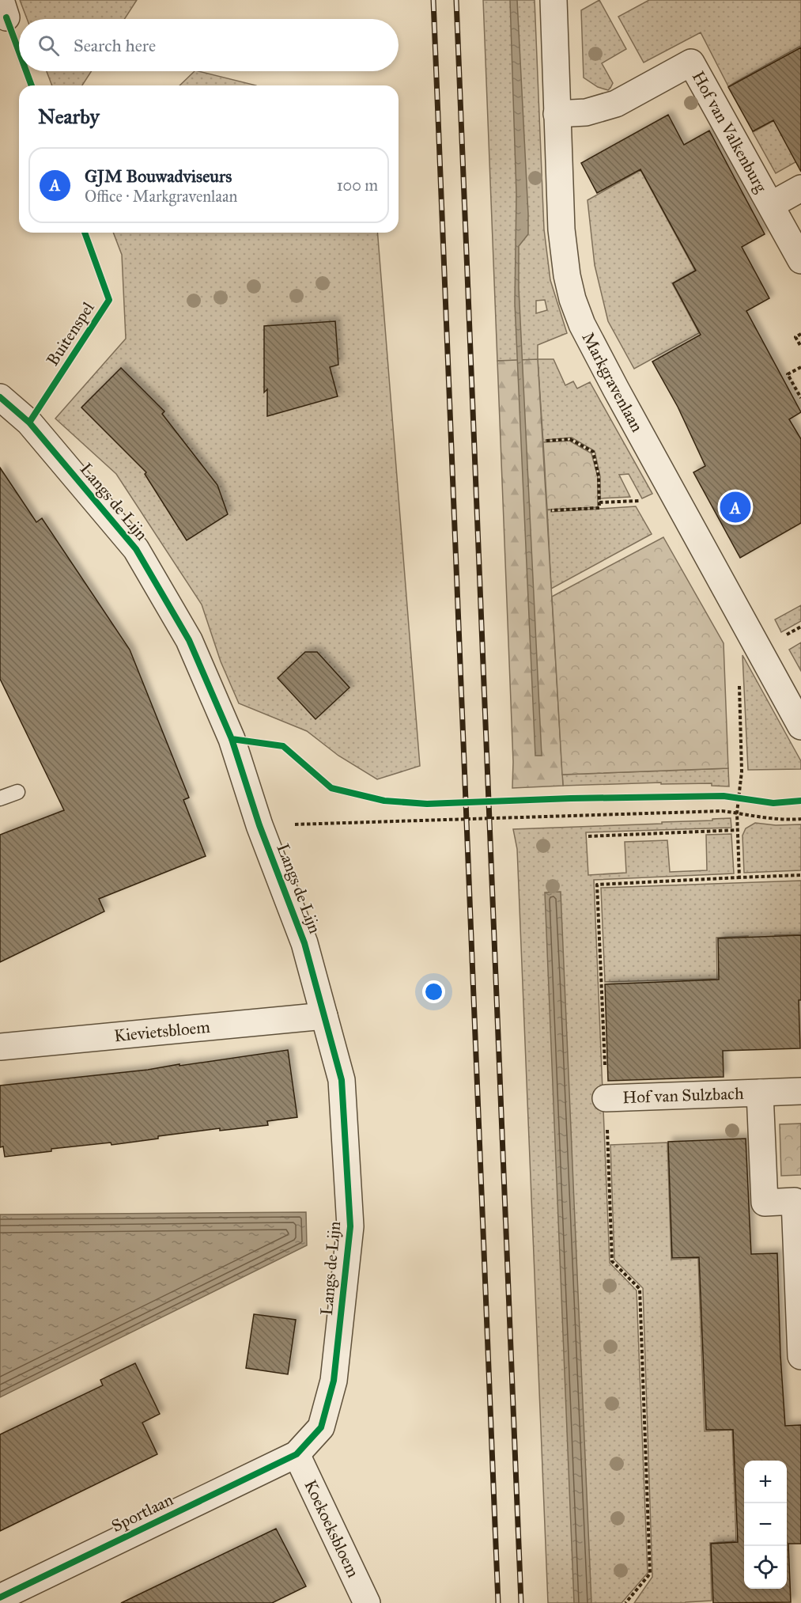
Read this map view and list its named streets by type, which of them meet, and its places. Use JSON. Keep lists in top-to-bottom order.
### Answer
{
  "streets": {
    "street": [
      "Hof van Valkenburg",
      "Markgravenlaan",
      "Langs de Lijn",
      "Kievietsbloem",
      "Hof van Sulzbach",
      "Sportlaan",
      "Koekoeksbloem"
    ],
    "cycle path": ["Buitenspel"]
  },
  "crossings": [
    ["Hof van Valkenburg", "Markgravenlaan"],
    ["Langs de Lijn", "Kievietsbloem"],
    ["Langs de Lijn", "Sportlaan"],
    ["Langs de Lijn", "Koekoeksbloem"],
    ["Sportlaan", "Koekoeksbloem"]
  ],
  "page": {
    "search": "Search here",
    "heading": "Nearby",
    "list": [
      {
        "mark": "A",
        "name": "GJM Bouwadviseurs",
        "note": "Office · Markgravenlaan",
        "value": "100 m"
      }
    ],
    "pins": "A",
    "map_buttons": ["+", "−"]
  }
}
